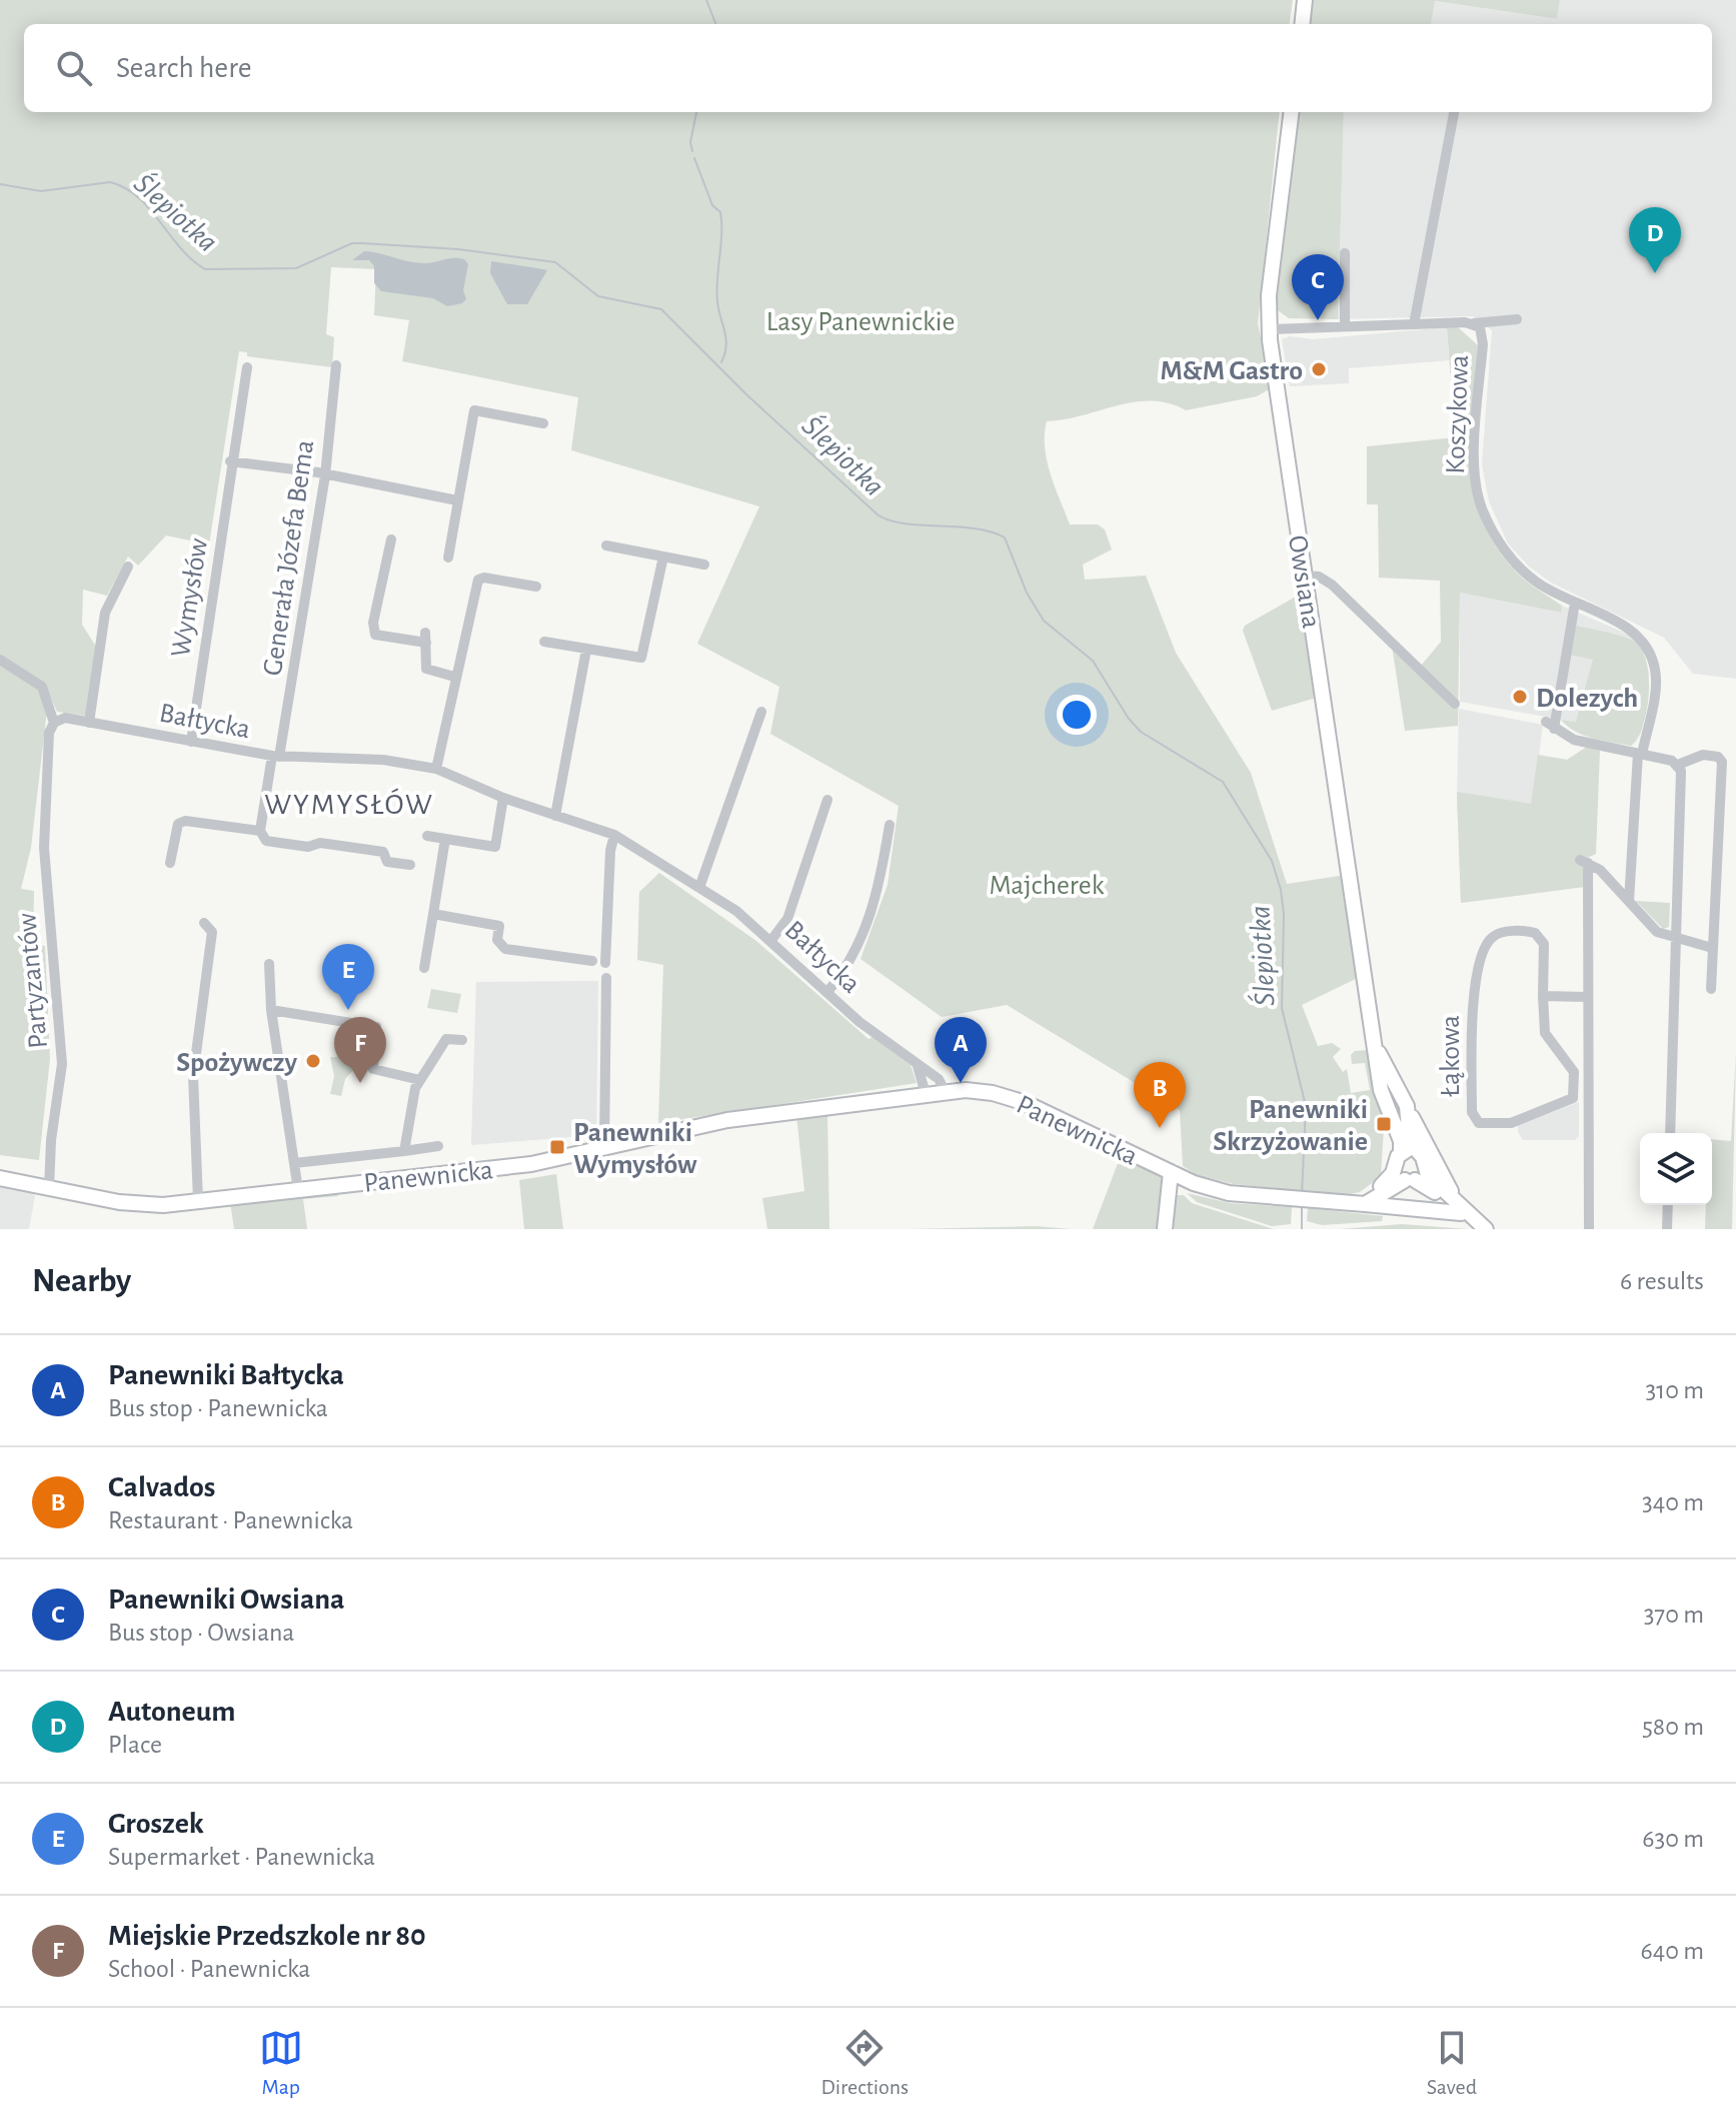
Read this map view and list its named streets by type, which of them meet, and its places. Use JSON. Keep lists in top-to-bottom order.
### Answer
{
  "streets": {
    "street": [
      "Koszykowa",
      "Generała Józefa Bema",
      "Owsiana",
      "Wymysłów",
      "Bałtycka",
      "Partyzantów",
      "Łąkowa",
      "Panewnicka"
    ]
  },
  "crossings": [
    ["Generała Józefa Bema", "Bałtycka"],
    ["Wymysłów", "Bałtycka"],
    ["Bałtycka", "Partyzantów"],
    ["Bałtycka", "Panewnicka"],
    ["Partyzantów", "Panewnicka"]
  ],
  "districts": ["WYMYSŁÓW"],
  "water": ["Ślepiotka"],
  "parks": ["Lasy Panewnickie", "Majcherek"],
  "places": {
    "other": ["M&M Gastro", "Dolezych", "Spożywczy"],
    "transit": ["Panewniki Skrzyżowanie", "Panewniki Wymysłów"]
  },
  "page": {
    "search": "Search here",
    "pins": [
      "D",
      "C",
      "E",
      "A",
      "F",
      "B"
    ],
    "heading": ["Nearby", "6 results"],
    "list": [
      {
        "mark": "A",
        "name": "Panewniki Bałtycka",
        "note": "Bus stop · Panewnicka",
        "value": "310 m"
      },
      {
        "mark": "B",
        "name": "Calvados",
        "note": "Restaurant · Panewnicka",
        "value": "340 m"
      },
      {
        "mark": "C",
        "name": "Panewniki Owsiana",
        "note": "Bus stop · Owsiana",
        "value": "370 m"
      },
      {
        "mark": "D",
        "name": "Autoneum",
        "note": "Place",
        "value": "580 m"
      },
      {
        "mark": "E",
        "name": "Groszek",
        "note": "Supermarket · Panewnicka",
        "value": "630 m"
      },
      {
        "mark": "F",
        "name": "Miejskie Przedszkole nr 80",
        "note": "School · Panewnicka",
        "value": "640 m"
      }
    ],
    "nav": ["Map", "Directions", "Saved"]
  }
}
